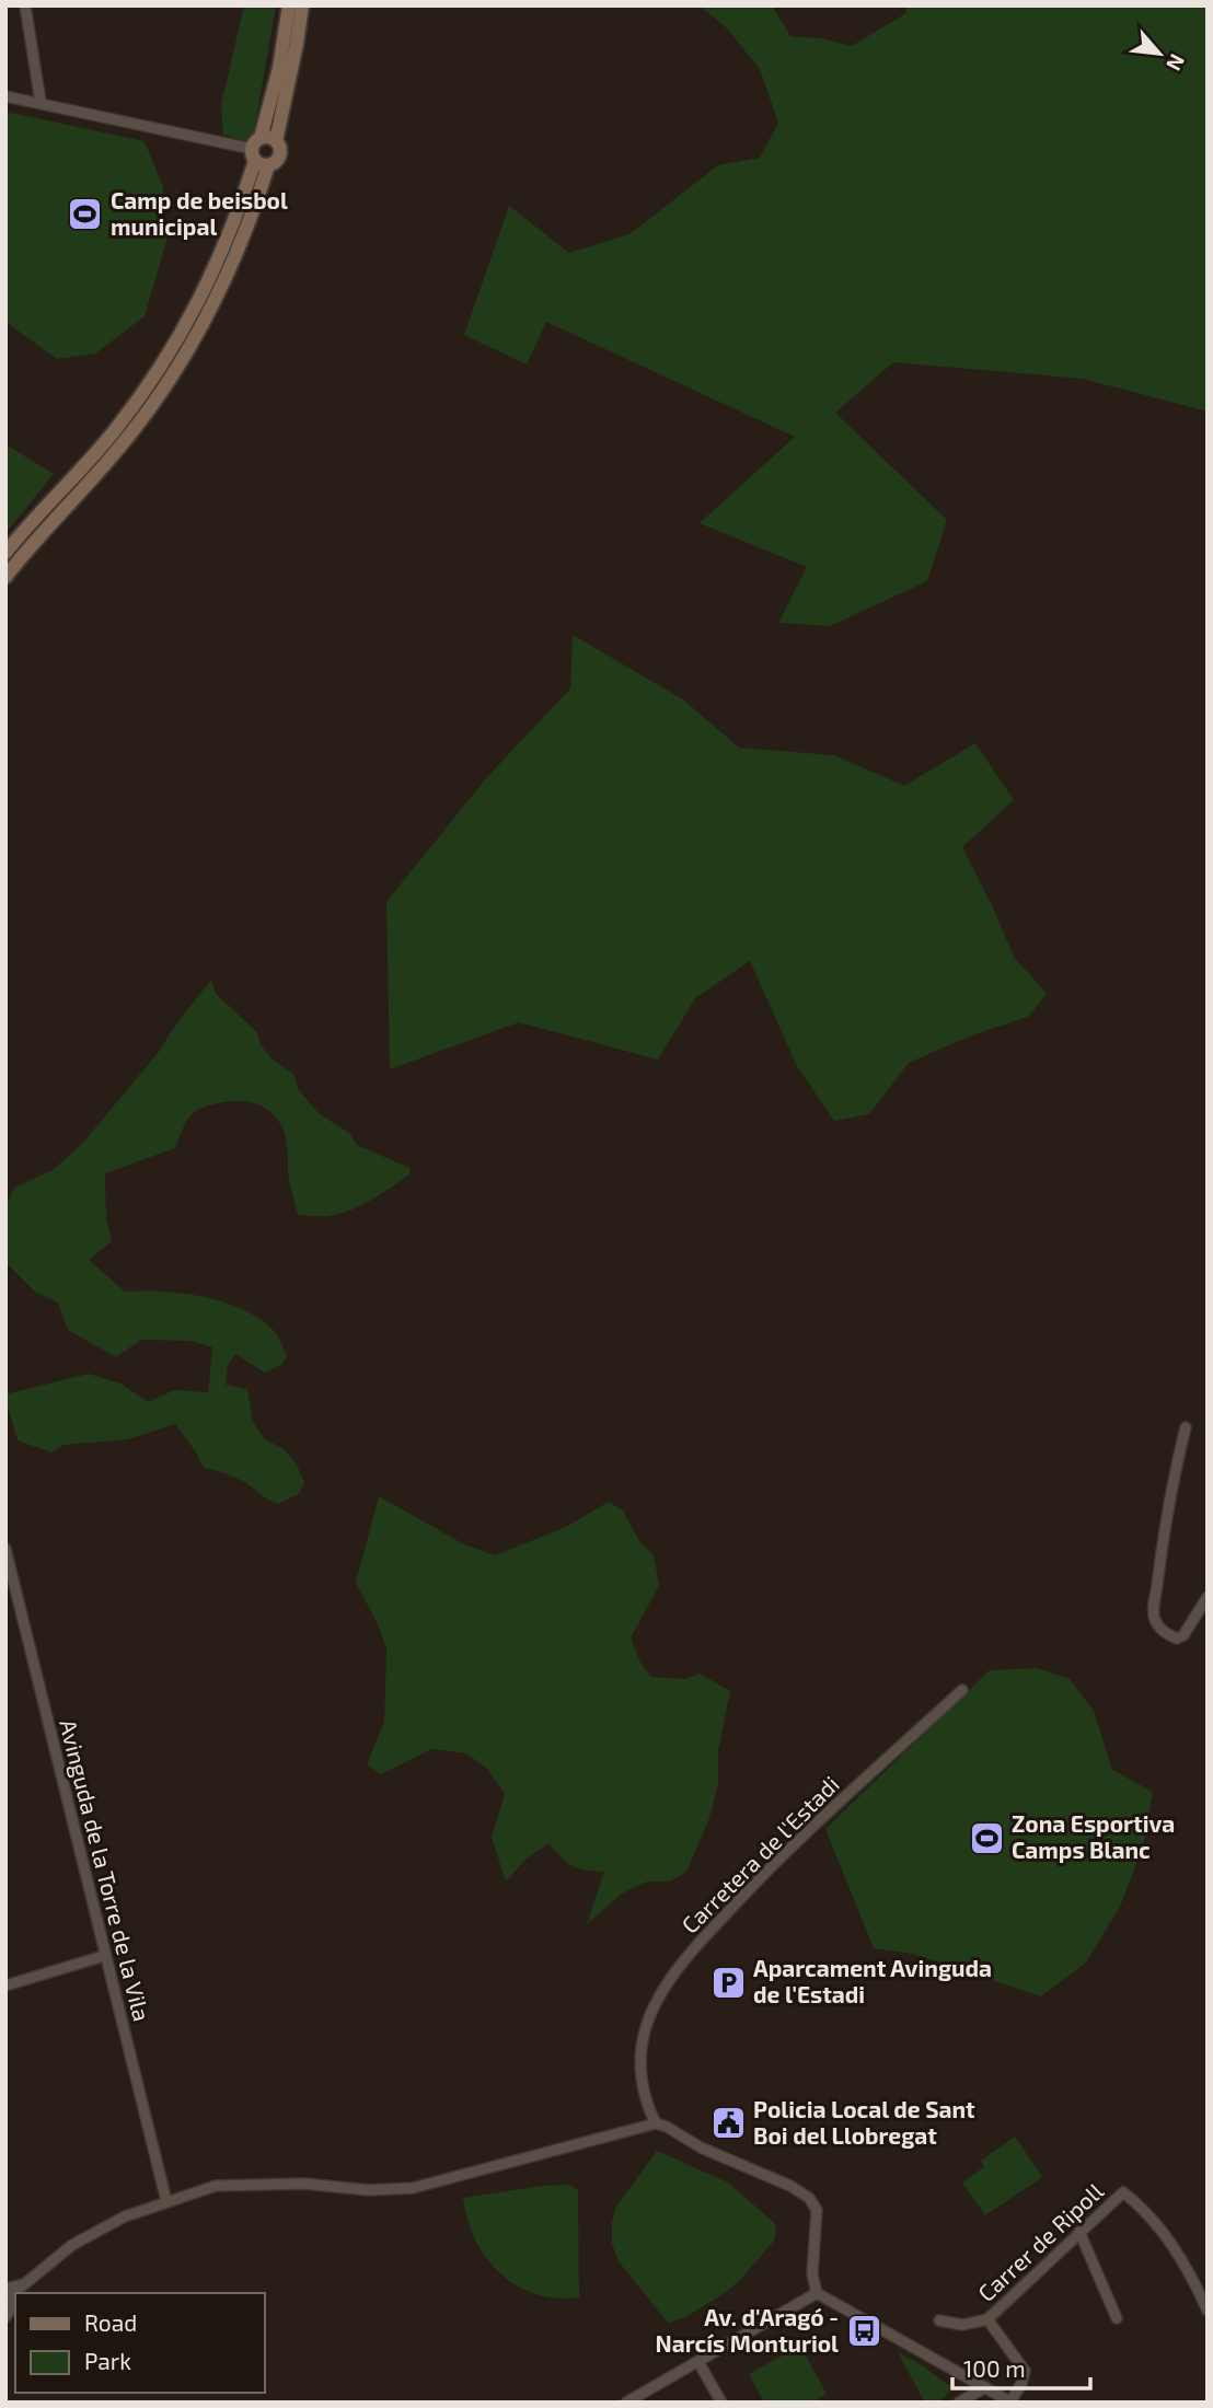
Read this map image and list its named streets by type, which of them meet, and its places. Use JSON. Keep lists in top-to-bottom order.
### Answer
{
  "streets": {
    "street": ["Carretera de l'Estadi", "Avinguda de la Torre de la Vila", "Carrer de Ripoll"]
  },
  "places": {
    "sports": ["Camp de beisbol municipal", "Zona Esportiva Camps Blanc"],
    "parking": ["Aparcament Avinguda de l'Estadi"],
    "public building": ["Policia Local de Sant Boi del Llobregat"],
    "bus stop": ["Av. d'Aragó - Narcís Monturiol"]
  },
  "legend": ["Road", "Park"],
  "scale_bar": "100 m",
  "north": "bottom right"
}
